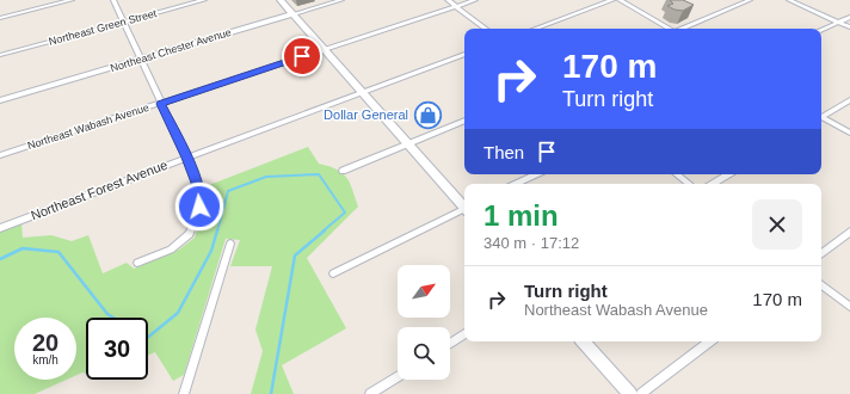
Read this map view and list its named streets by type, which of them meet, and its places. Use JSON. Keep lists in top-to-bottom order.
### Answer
{
  "streets": {
    "main road": ["Northeast Chester Avenue"],
    "street": ["Northeast Green Street", "Northeast Wabash Avenue", "Northeast Forest Avenue"]
  },
  "places": {
    "shop": ["Dollar General"]
  },
  "north": "top right",
  "page": {
    "turn": ["170 m", "Turn right"],
    "then": "Then",
    "heading": ["1 min", "340 m · 17:12"],
    "list": [
      {
        "name": "Turn right",
        "note": "Northeast Wabash Avenue",
        "value": "170 m"
      }
    ],
    "speed": "20 km/h",
    "limit": "30"
  }
}
